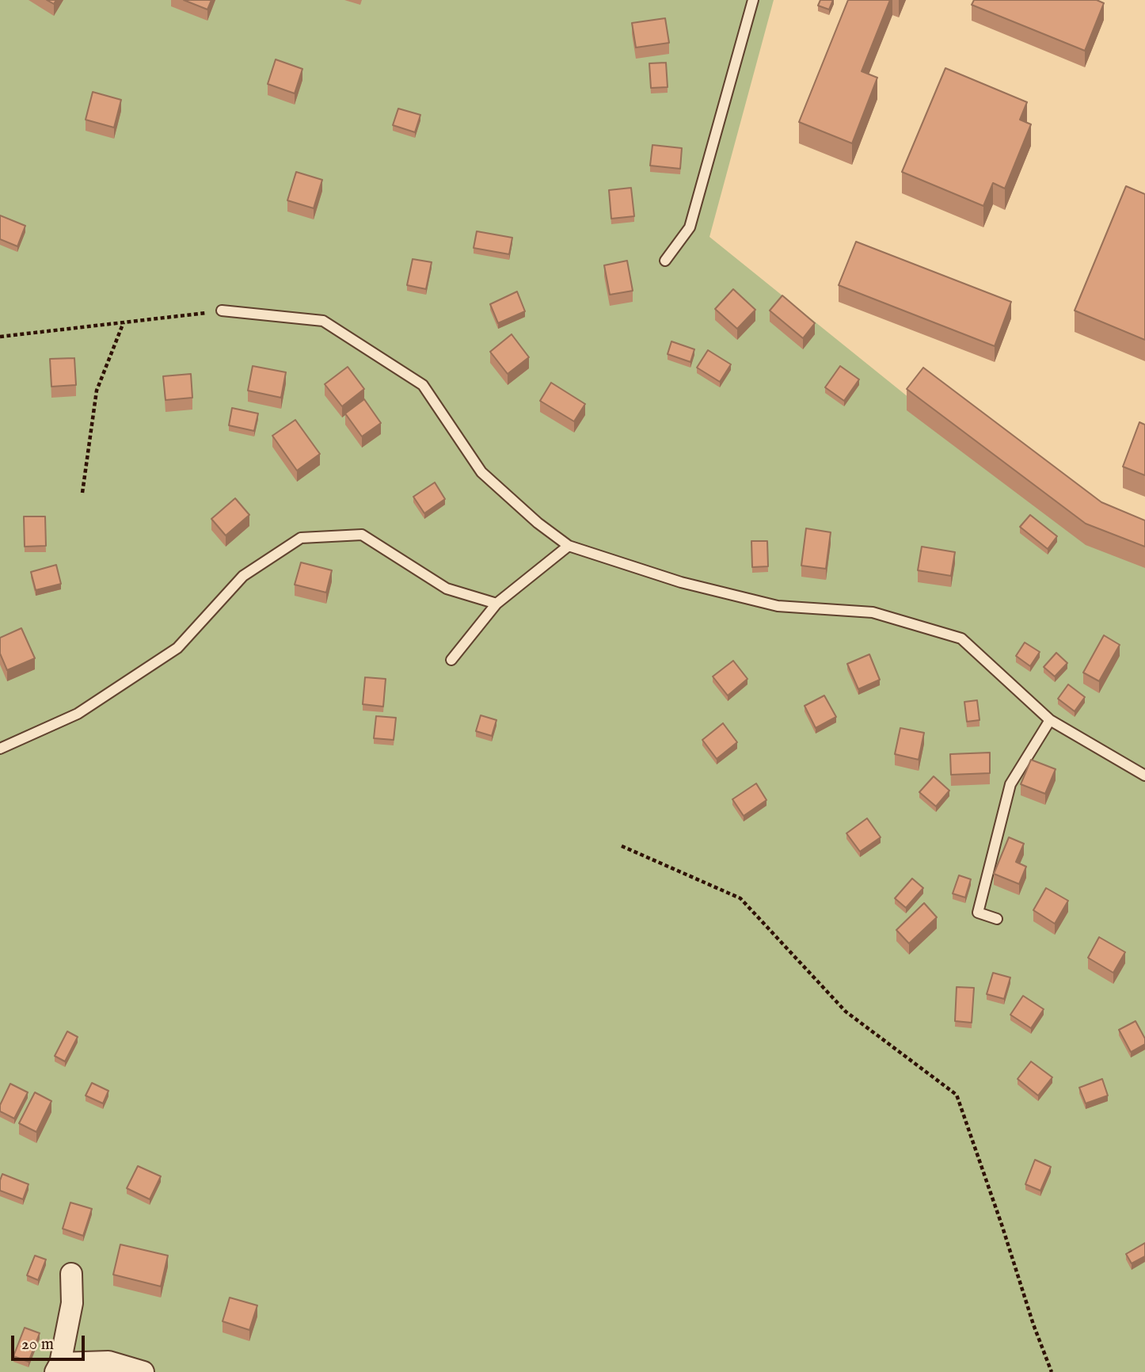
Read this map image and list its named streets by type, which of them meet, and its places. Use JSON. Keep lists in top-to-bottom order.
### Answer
{
  "scale_bar": "20 m"
}
